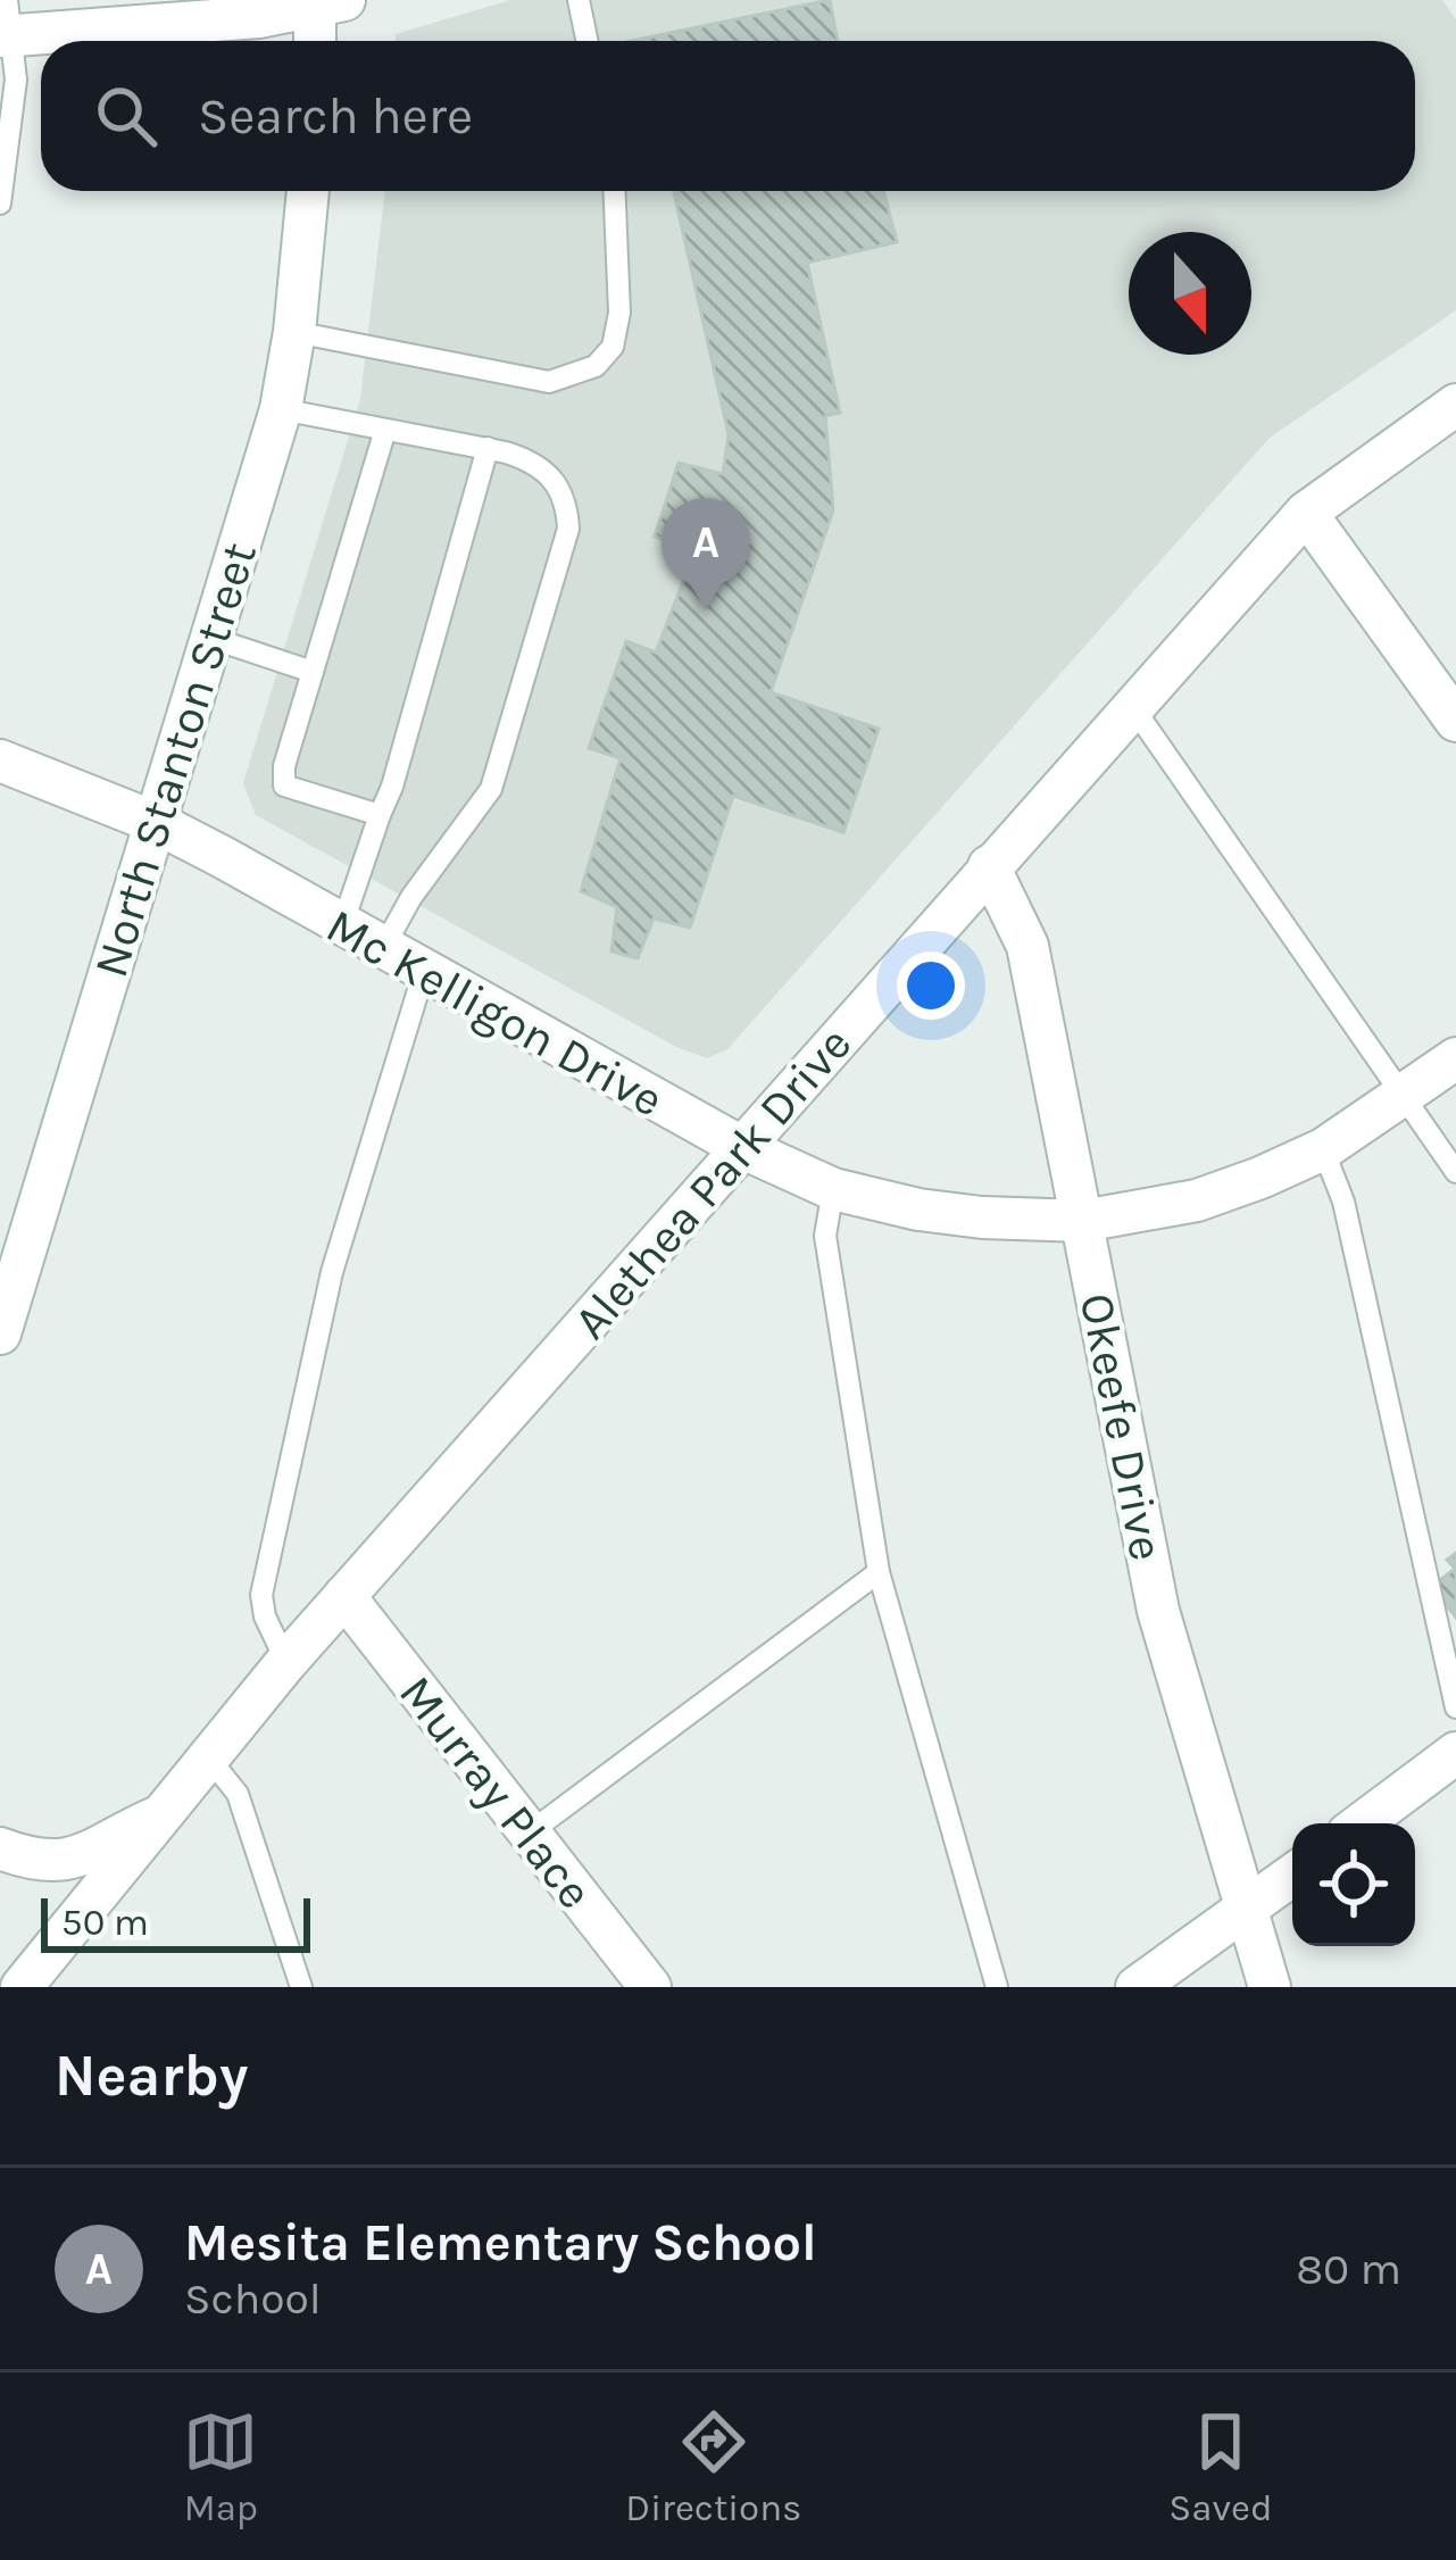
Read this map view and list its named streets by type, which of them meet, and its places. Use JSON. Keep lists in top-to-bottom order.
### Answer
{
  "streets": {
    "street": [
      "North Stanton Street",
      "Mc Kelligon Drive",
      "Alethea Park Drive",
      "Okeefe Drive",
      "Murray Place"
    ]
  },
  "crossings": [
    ["North Stanton Street", "Mc Kelligon Drive"],
    ["Mc Kelligon Drive", "Alethea Park Drive"],
    ["Mc Kelligon Drive", "Okeefe Drive"],
    ["Alethea Park Drive", "Okeefe Drive"],
    ["Alethea Park Drive", "Murray Place"]
  ],
  "scale_bar": "50 m",
  "north": "bottom",
  "page": {
    "search": "Search here",
    "pins": "A",
    "scale": "50 m",
    "heading": "Nearby",
    "list": [
      {
        "mark": "A",
        "name": "Mesita Elementary School",
        "note": "School",
        "value": "80 m"
      }
    ],
    "nav": ["Map", "Directions", "Saved"]
  }
}
